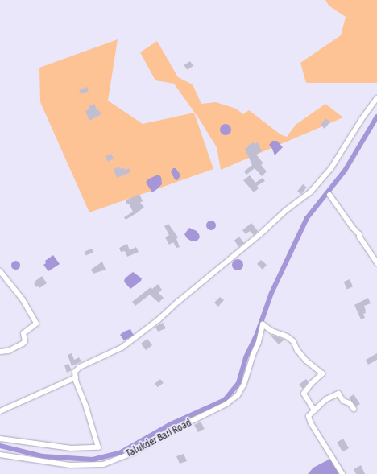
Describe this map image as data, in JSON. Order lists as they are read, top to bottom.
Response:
{
  "streets": {
    "street": ["Talukder Bari Road"]
  }
}
